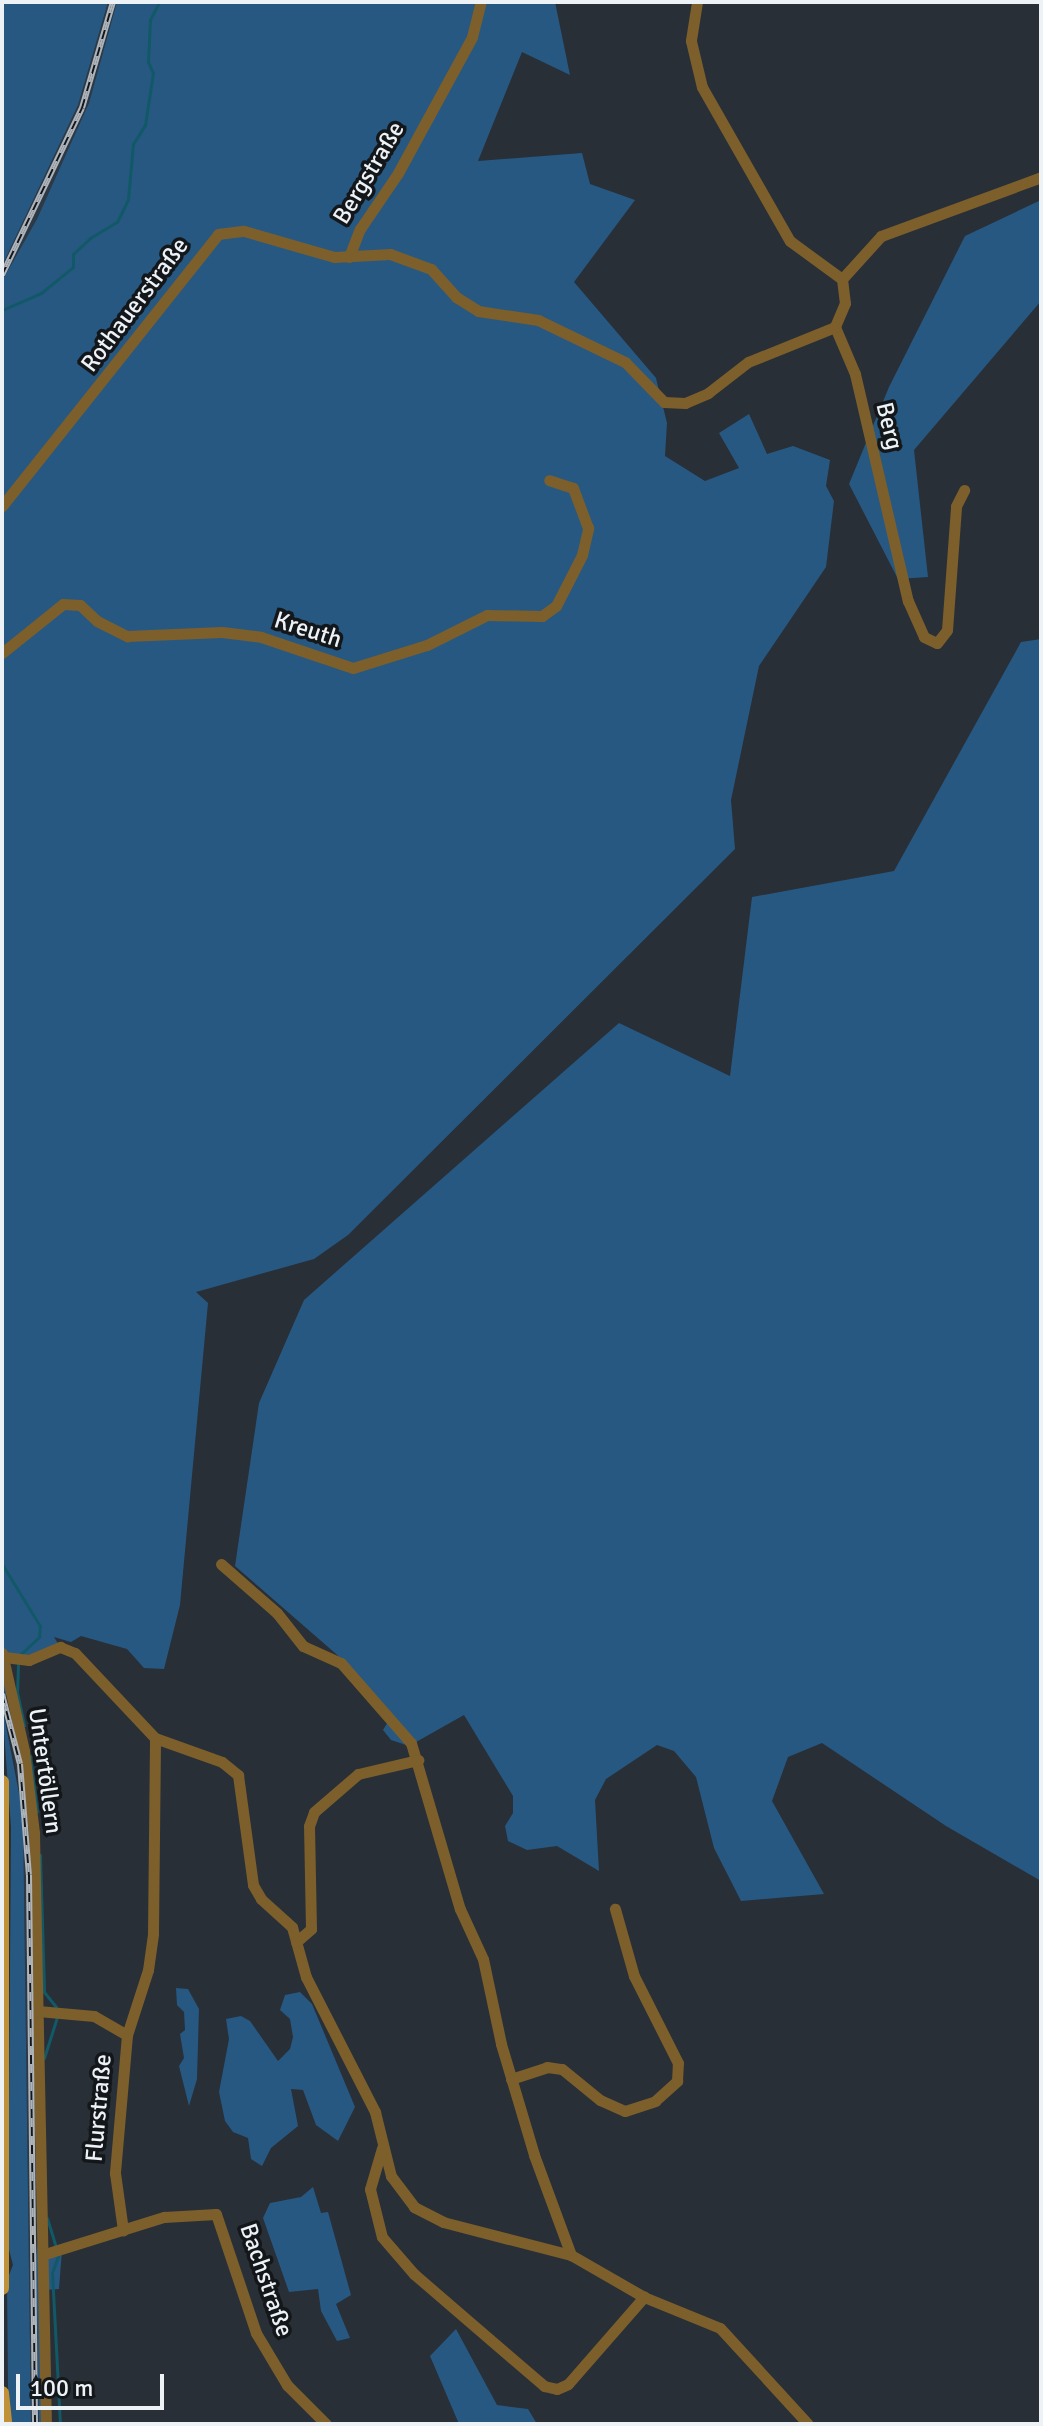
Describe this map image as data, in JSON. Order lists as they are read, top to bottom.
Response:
{
  "streets": {
    "street": [
      "Bergstraße",
      "Rothauerstraße",
      "Berg",
      "Kreuth",
      "Untertöllern",
      "Flurstraße",
      "Bachstraße"
    ]
  },
  "crossings": [
    ["Bergstraße", "Rothauerstraße"],
    ["Bergstraße", "Berg"],
    ["Untertöllern", "Flurstraße"],
    ["Untertöllern", "Bachstraße"],
    ["Flurstraße", "Bachstraße"]
  ],
  "scale_bar": "100 m"
}
